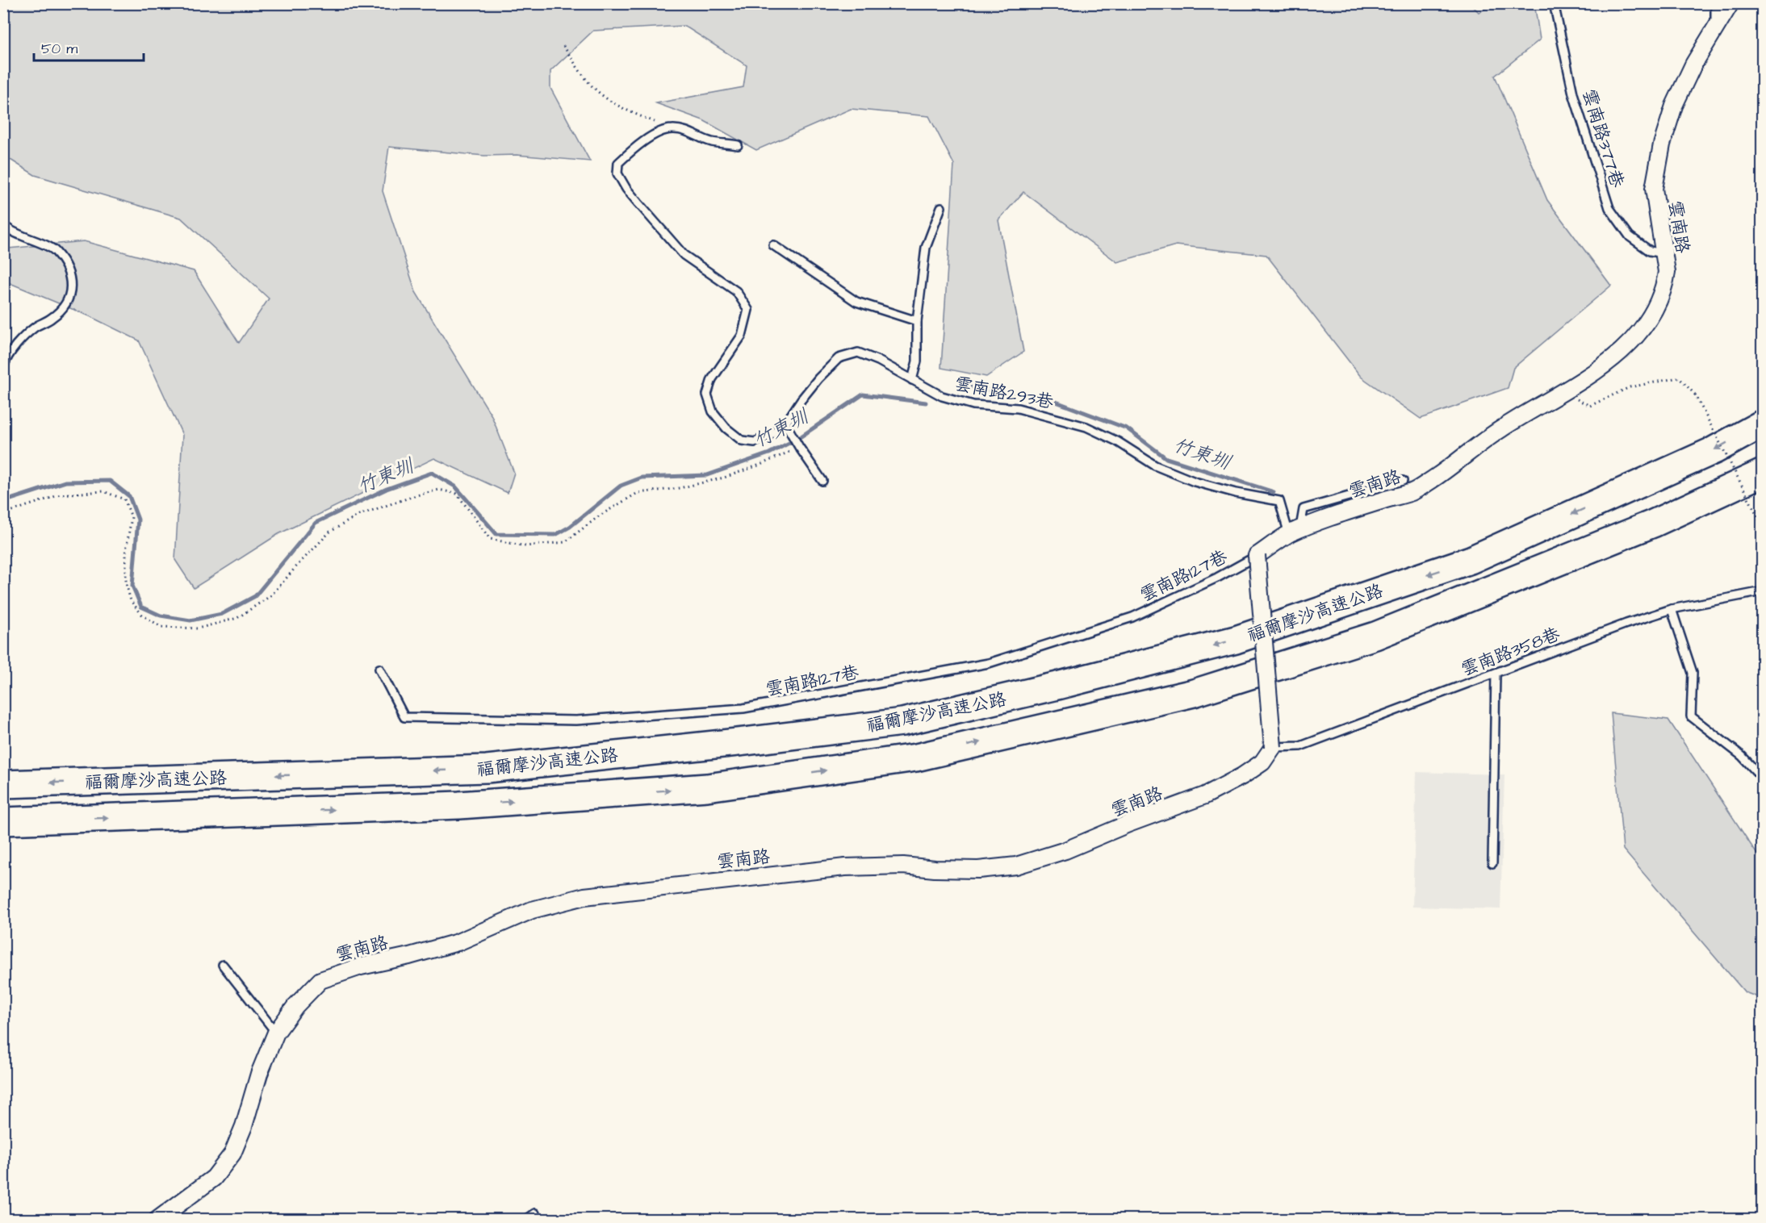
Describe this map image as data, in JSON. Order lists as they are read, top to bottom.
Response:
{
  "streets": {
    "highway": ["福爾摩沙高速公路"],
    "street": ["雲南路"],
    "lane": [
      "雲南路377巷",
      "雲南路293巷",
      "雲南路127巷",
      "雲南路358巷"
    ]
  },
  "crossings": [
    ["雲南路377巷", "雲南路"],
    ["雲南路", "雲南路293巷"],
    ["雲南路", "雲南路127巷"],
    ["雲南路", "雲南路358巷"]
  ],
  "water": ["竹東圳"],
  "scale_bar": "50 m"
}
